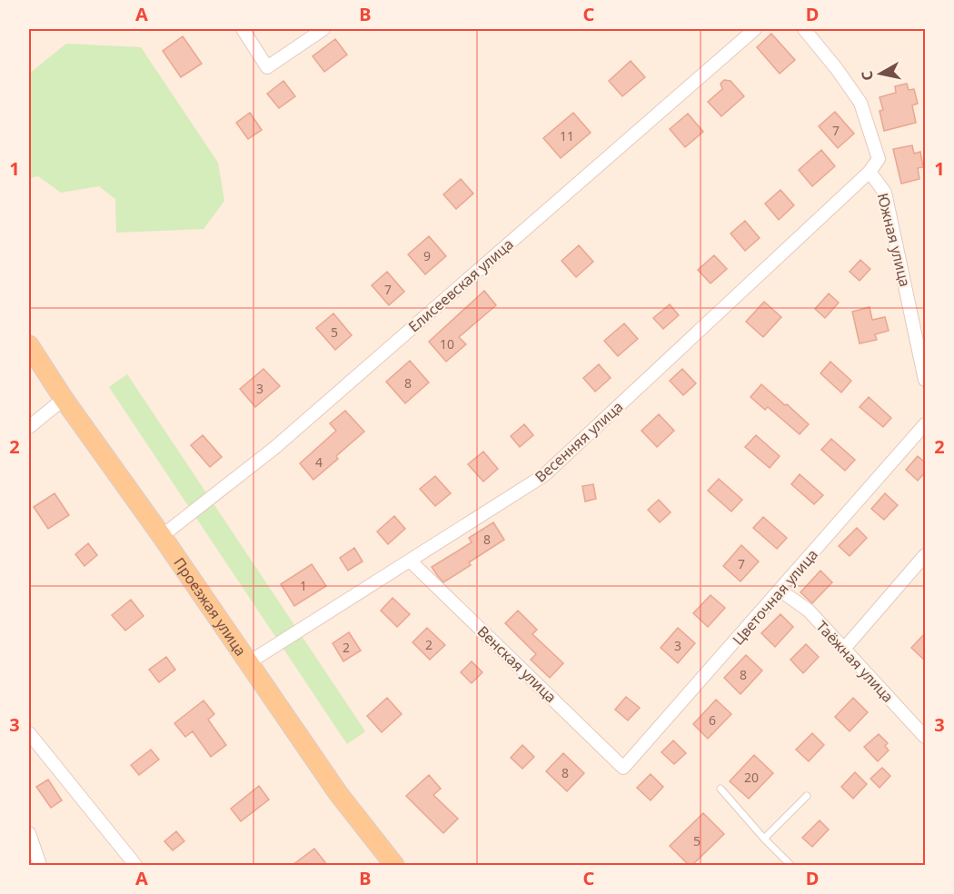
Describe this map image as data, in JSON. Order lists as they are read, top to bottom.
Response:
{
  "streets": {
    "main road": ["Проезжая улица"],
    "street": [
      "Южная улица",
      "Елисеевская улица",
      "Весенняя улица",
      "Цветочная улица",
      "Таёжная улица",
      "Венская улица"
    ]
  },
  "crossings": [
    ["Южная улица", "Весенняя улица"],
    ["Елисеевская улица", "Проезжая улица"],
    ["Весенняя улица", "Проезжая улица"],
    ["Весенняя улица", "Венская улица"],
    ["Цветочная улица", "Таёжная улица"],
    ["Цветочная улица", "Венская улица"]
  ],
  "house_numbers": [
    "7",
    "11",
    "9",
    "7",
    "5",
    "10",
    "8",
    "3",
    "4",
    "8",
    "7",
    "1",
    "2",
    "3",
    "2",
    "8",
    "6",
    "8",
    "20",
    "5"
  ],
  "north": "left",
  "grid": {
    "columns": [
      "A",
      "B",
      "C",
      "D"
    ],
    "rows": ["1", "2", "3"]
  }
}
